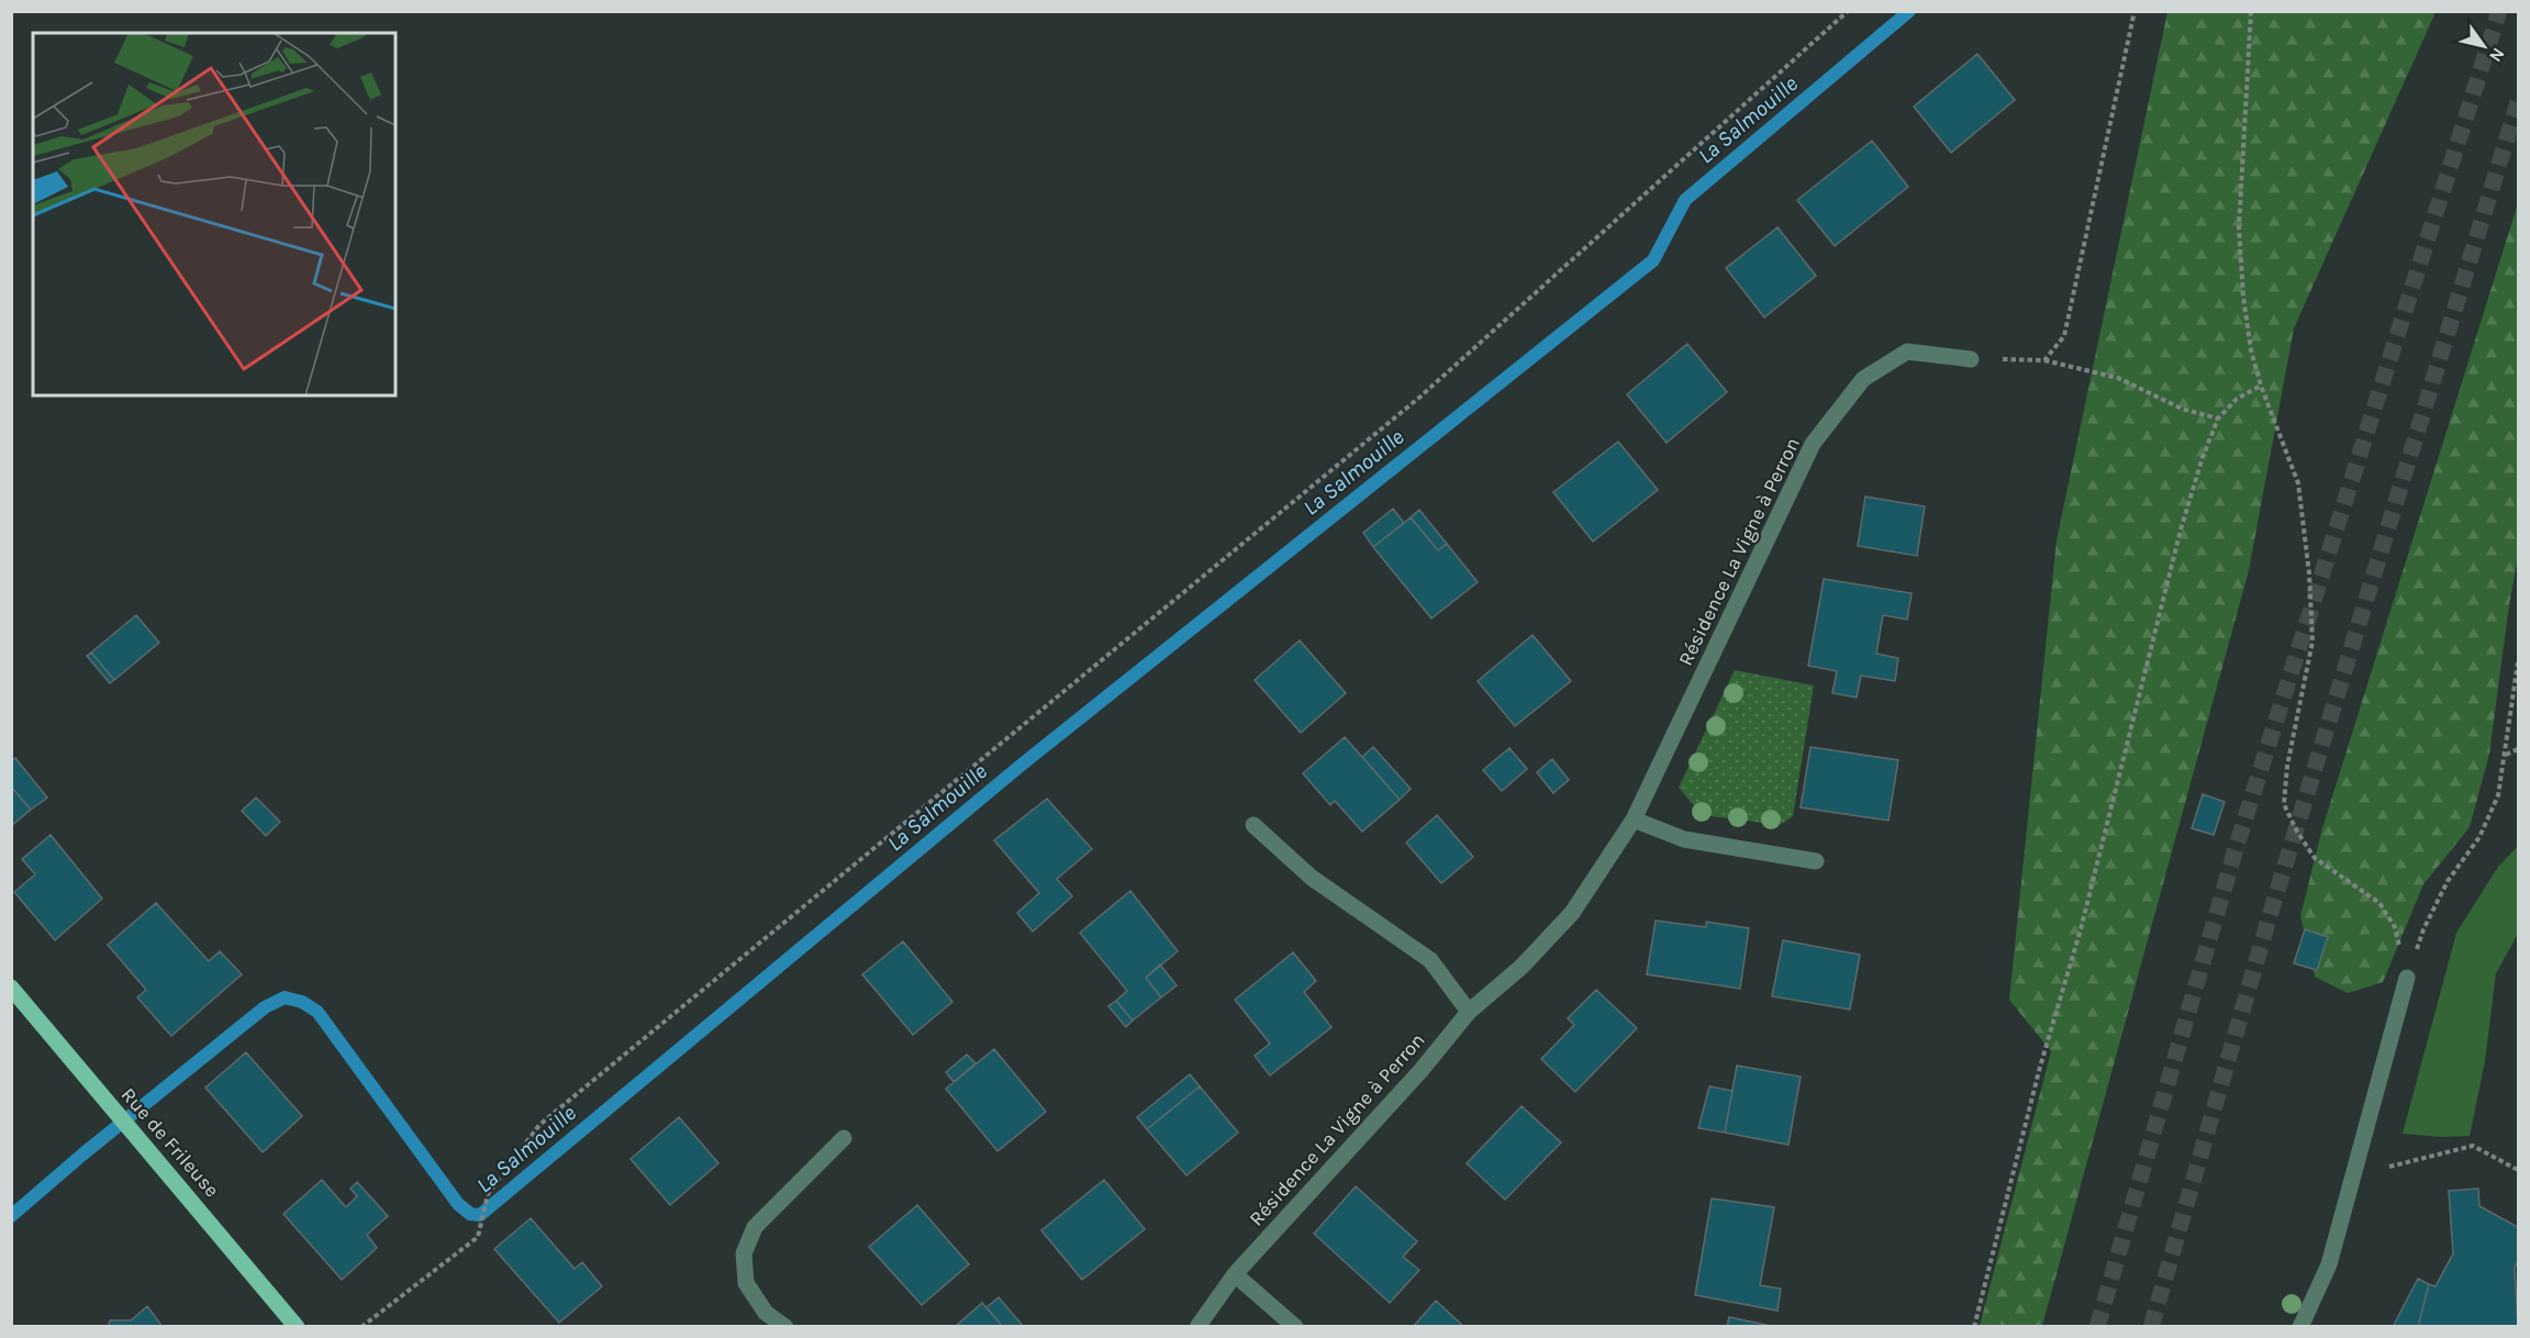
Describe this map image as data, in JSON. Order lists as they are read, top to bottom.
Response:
{
  "streets": {
    "main road": ["Rue de Frileuse"],
    "street": ["Résidence La Vigne à Perron"]
  },
  "water": ["La Salmouille"],
  "north": "bottom right"
}
